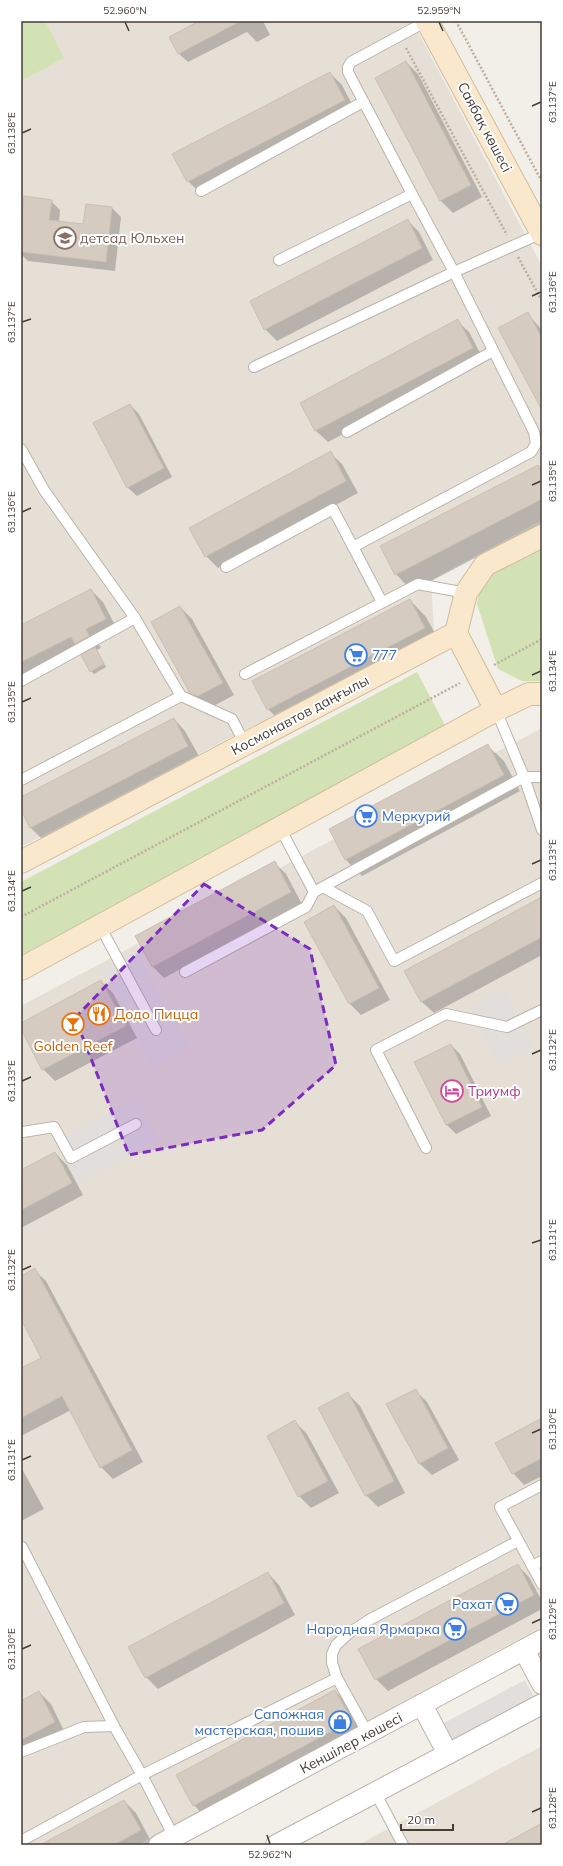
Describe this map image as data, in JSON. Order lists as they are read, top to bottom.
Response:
{
  "streets": {
    "street": ["Саябақ көшесі", "Космонавтов даңғылы", "Кеншілер көшесі"]
  },
  "places": {
    "school or university": ["детсад Юльхен"],
    "supermarket": [
      "777",
      "Меркурий",
      "Рахат",
      "Народная Ярмарка"
    ],
    "restaurant": ["Додо Пицца"],
    "bar": ["Golden Reef"],
    "hotel": ["Триумф"],
    "shop": ["Сапожная мастерская, пошив"]
  },
  "scale_bar": "20 m",
  "coordinates": [
    "52.960°N",
    "52.959°N",
    "63.137°E",
    "63.138°E",
    "63.136°E",
    "63.135°E",
    "63.134°E",
    "63.133°E",
    "63.132°E",
    "63.131°E",
    "63.130°E",
    "63.129°E",
    "63.128°E",
    "52.962°N"
  ]
}
